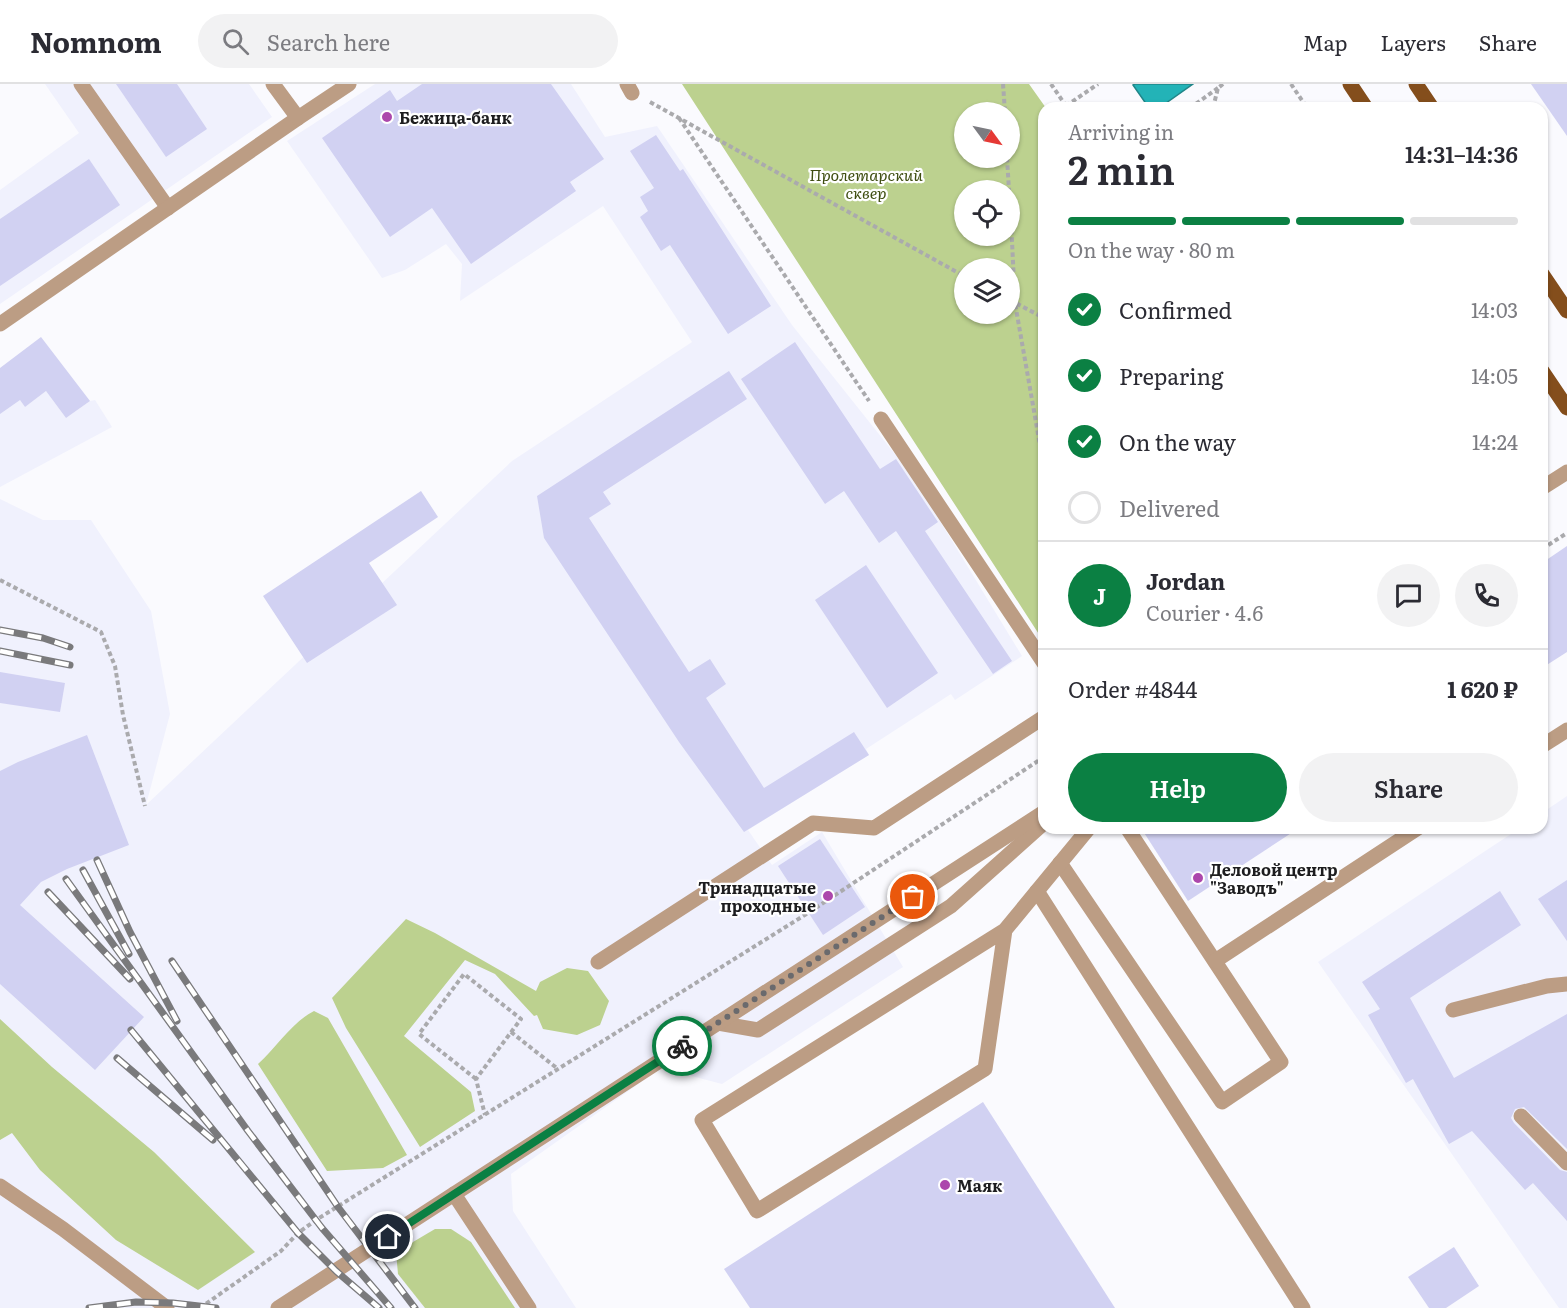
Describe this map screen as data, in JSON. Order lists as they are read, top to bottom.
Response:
{
  "parks": ["Пролетарский сквер"],
  "places": [
    "Бежица-банк",
    "Деловой центр \"Заводъ\"",
    "Тринадцатые проходные",
    "Маяк"
  ],
  "north": "bottom right",
  "page": {
    "header": "Nomnom",
    "search": "Search here",
    "nav": ["Map", "Layers", "Share"],
    "heading": ["2 min", "Arriving in", "14:31–14:36"],
    "panel": [
      "Jordan",
      "Courier · 4.6",
      "Order #4844",
      "1 620 ₽"
    ],
    "bar": "On the way · 80 m",
    "list": [
      ["Confirmed", "14:03"],
      ["Preparing", "14:05"],
      ["On the way", "14:24"],
      "Delivered"
    ],
    "round": "J",
    "buttons": ["Help", "Share"]
  }
}
